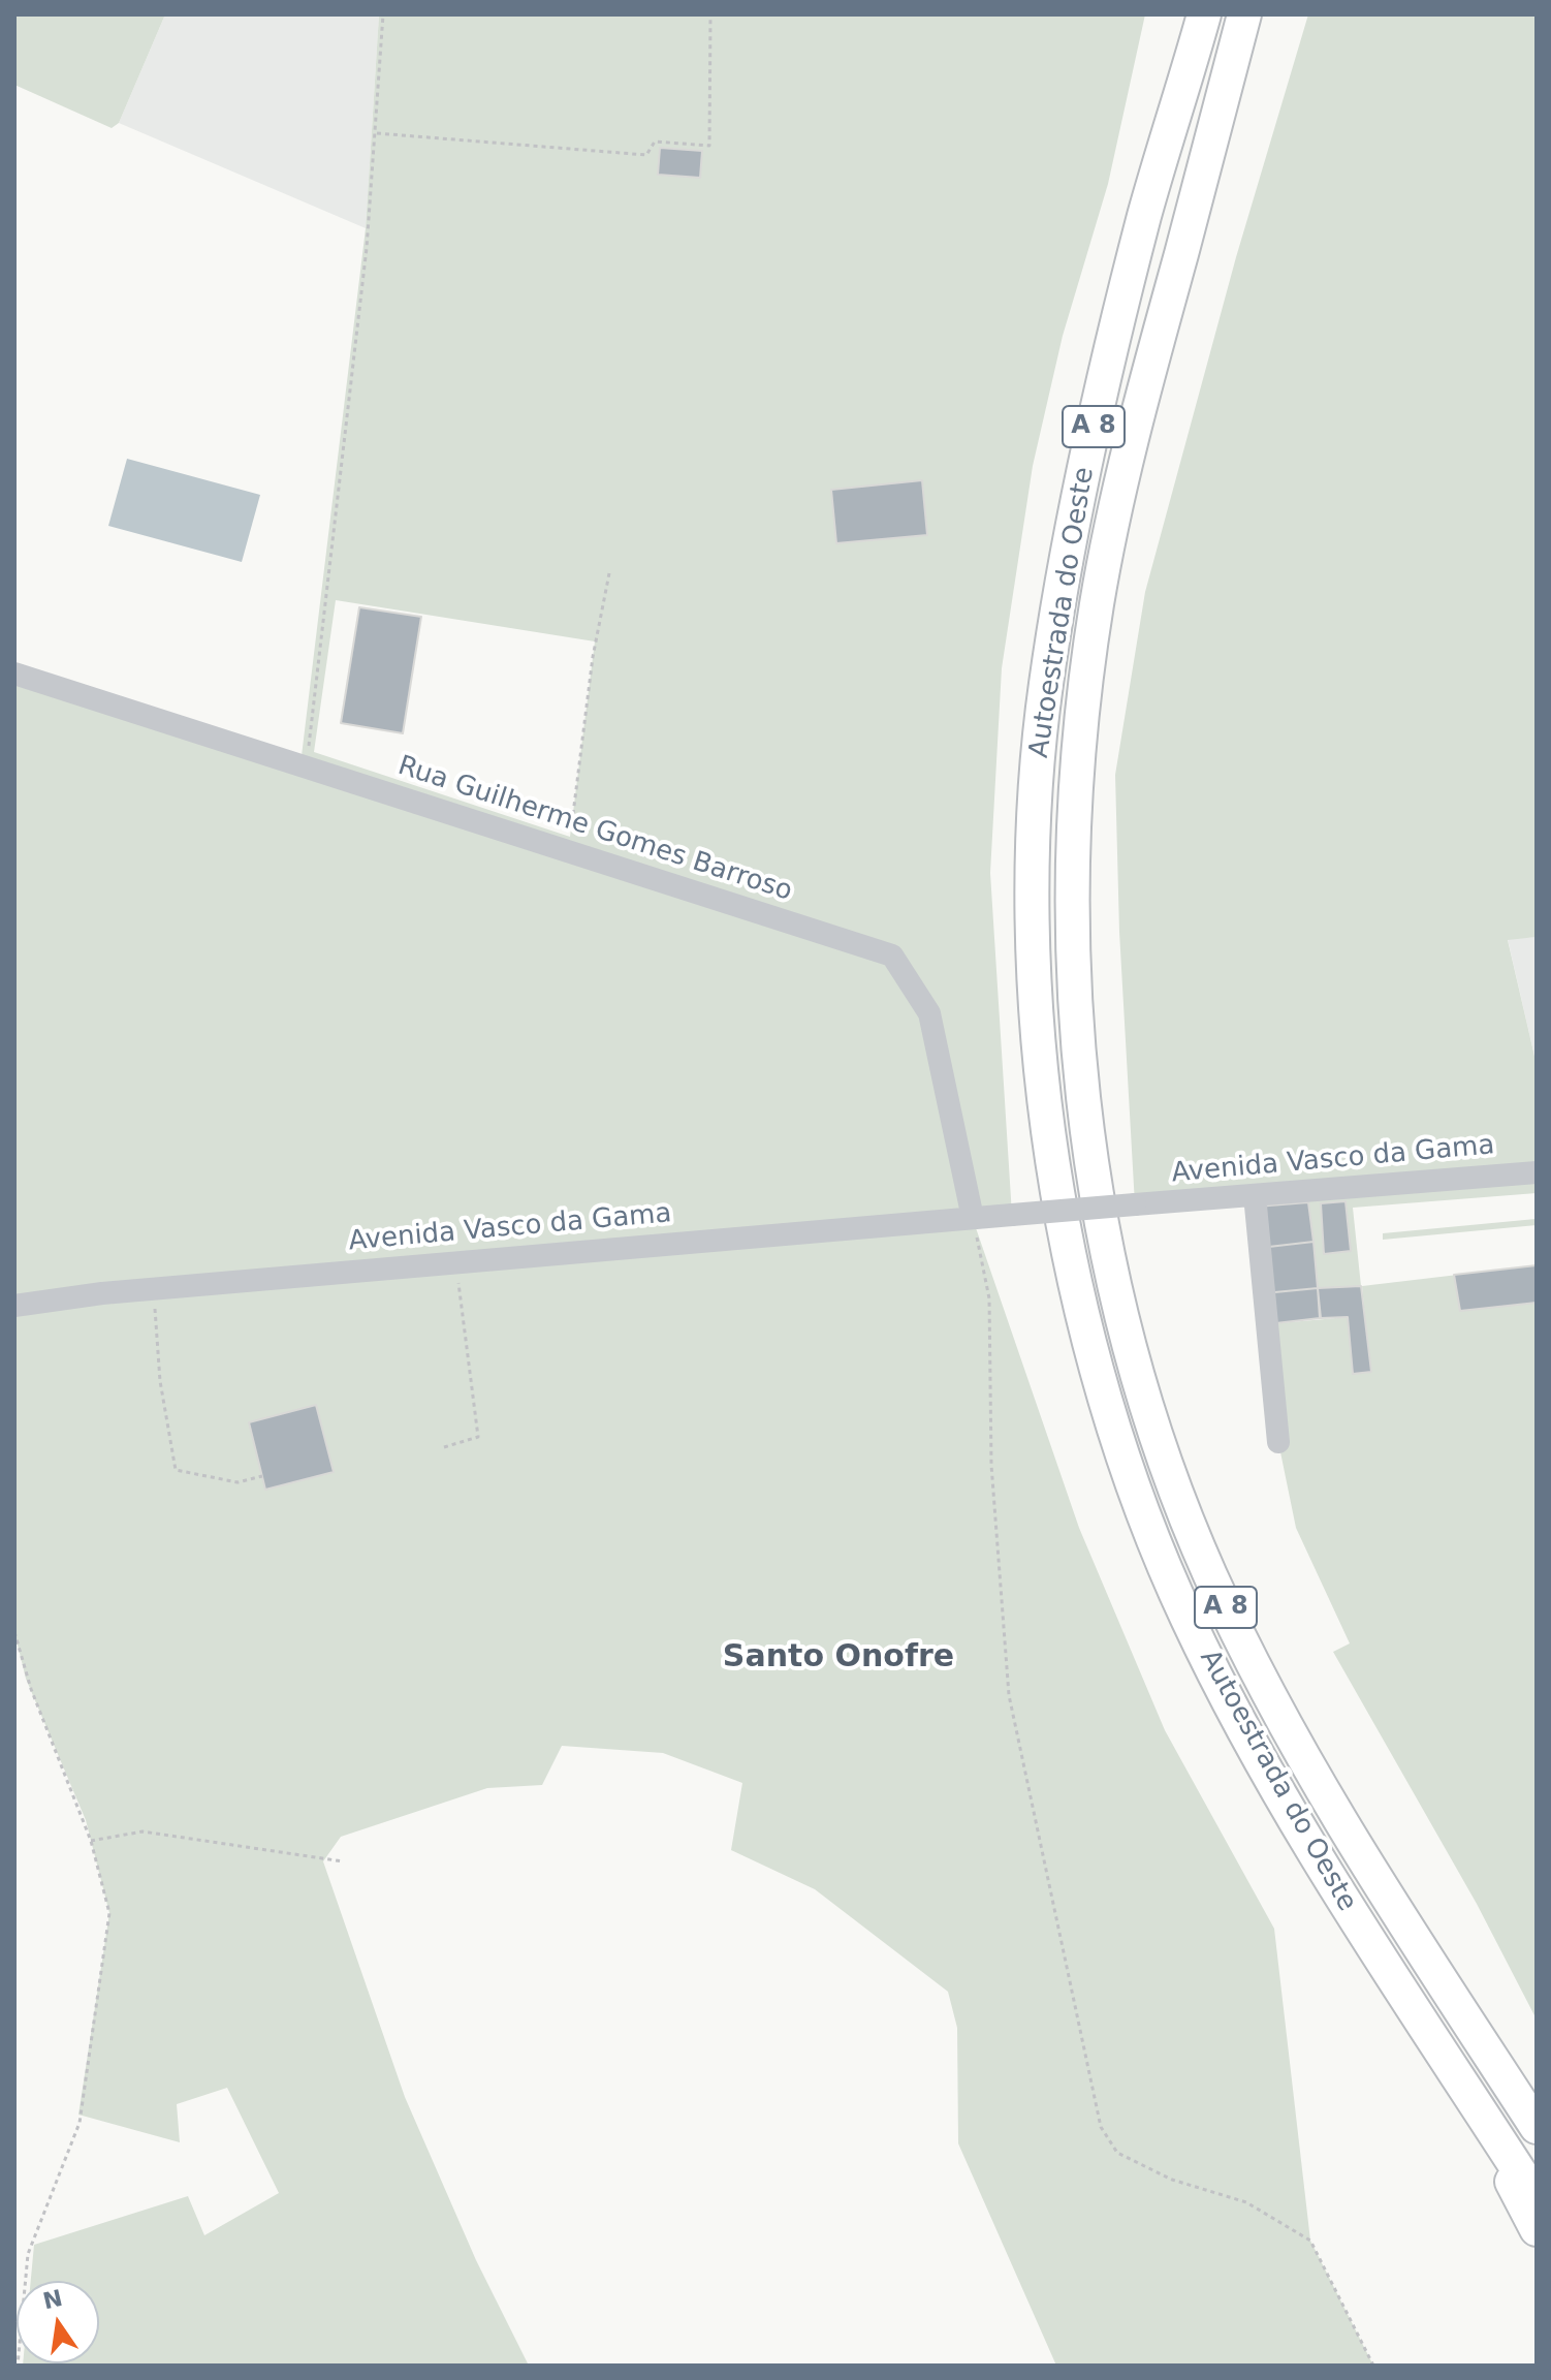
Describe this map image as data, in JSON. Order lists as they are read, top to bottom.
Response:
{
  "streets": {
    "highway": ["A 8", "Autoestrada do Oeste"],
    "street": ["Rua Guilherme Gomes Barroso", "Avenida Vasco da Gama"]
  },
  "crossings": [
    ["Rua Guilherme Gomes Barroso", "Avenida Vasco da Gama"]
  ],
  "districts": ["Santo Onofre"],
  "north": "top"
}
